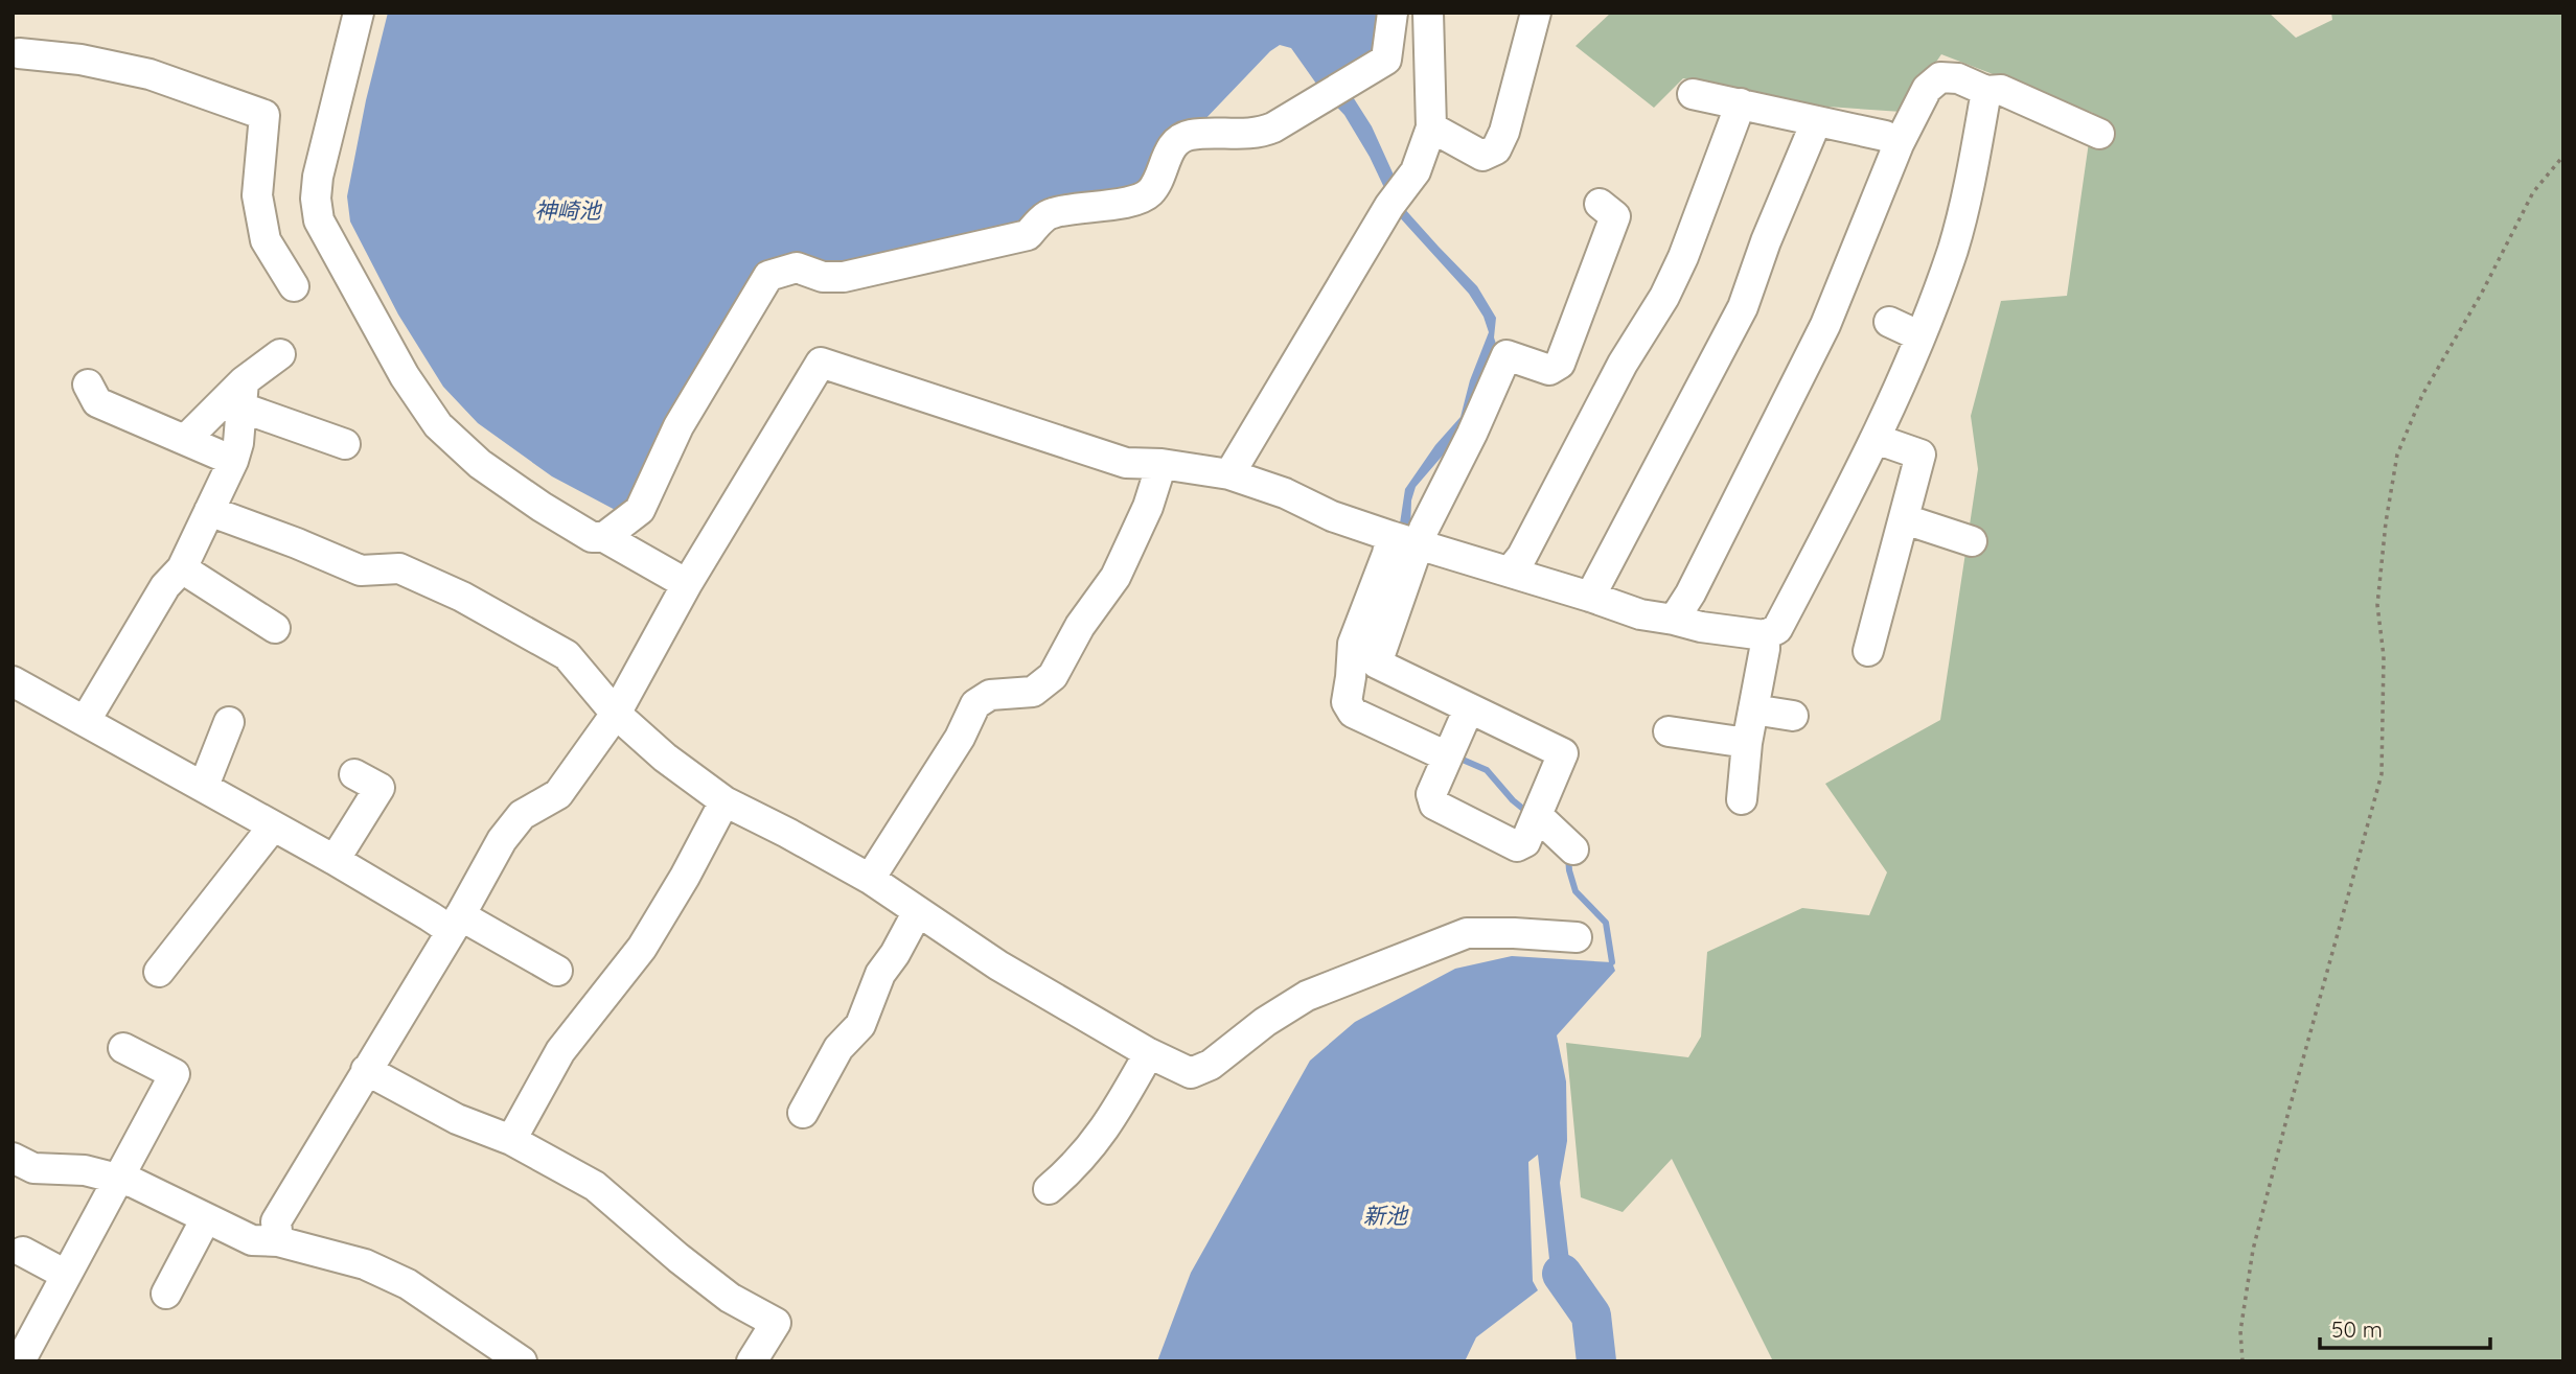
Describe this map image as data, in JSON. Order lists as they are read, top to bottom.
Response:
{
  "water": ["神崎池", "新池"],
  "scale_bar": "50 m"
}
